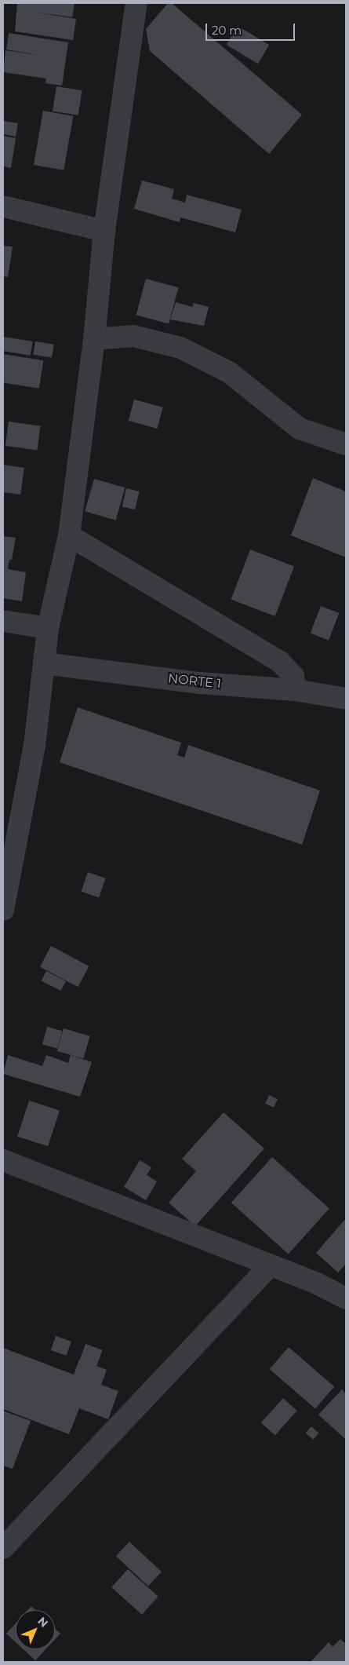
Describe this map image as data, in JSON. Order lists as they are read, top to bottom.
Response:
{
  "streets": {
    "street": ["NORTE 1"]
  },
  "scale_bar": "20 m",
  "north": "top right"
}
